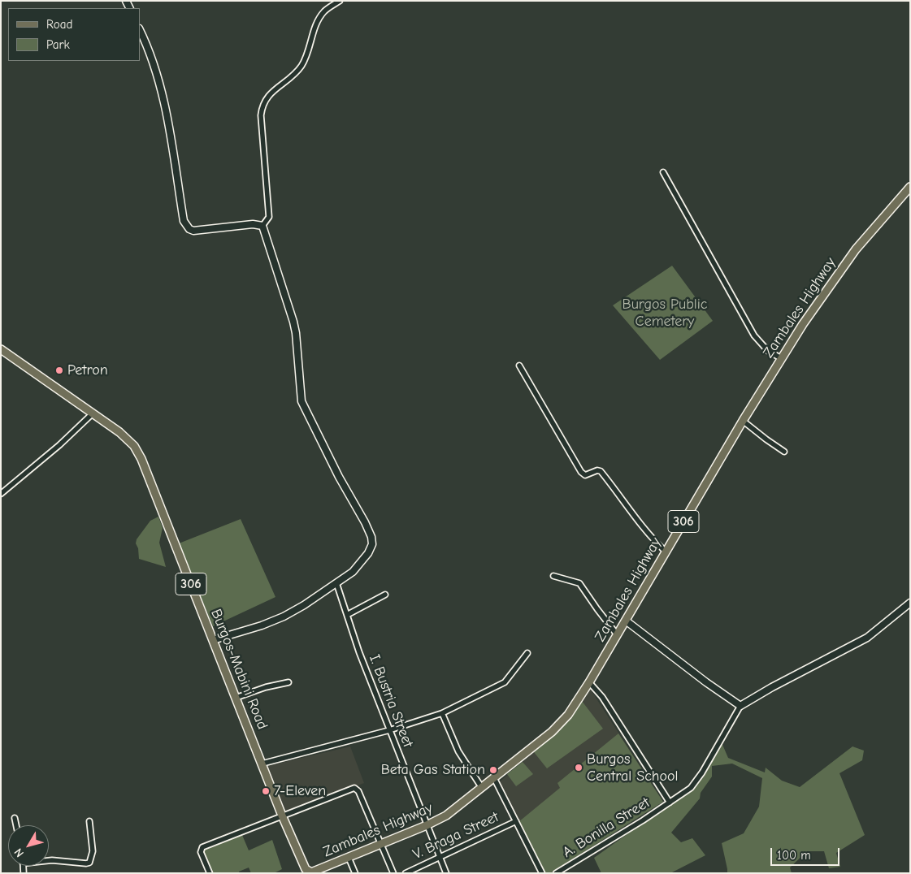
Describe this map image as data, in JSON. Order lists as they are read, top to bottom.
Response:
{
  "streets": {
    "main road": ["Zambales Highway", "306", "Burgos-Mabini Road"],
    "street": ["I. Bustria Street", "A. Bonilla Street", "V. Braga Street"]
  },
  "crossings": [
    ["Zambales Highway", "Burgos-Mabini Road"],
    ["Zambales Highway", "I. Bustria Street"],
    ["I. Bustria Street", "V. Braga Street"]
  ],
  "parks": ["Burgos Public Cemetery"],
  "places": [
    "Petron",
    "Burgos Central School",
    "Beta Gas Station",
    "7-Eleven"
  ],
  "legend": ["Road", "Park"],
  "scale_bar": "100 m",
  "north": "bottom left"
}
